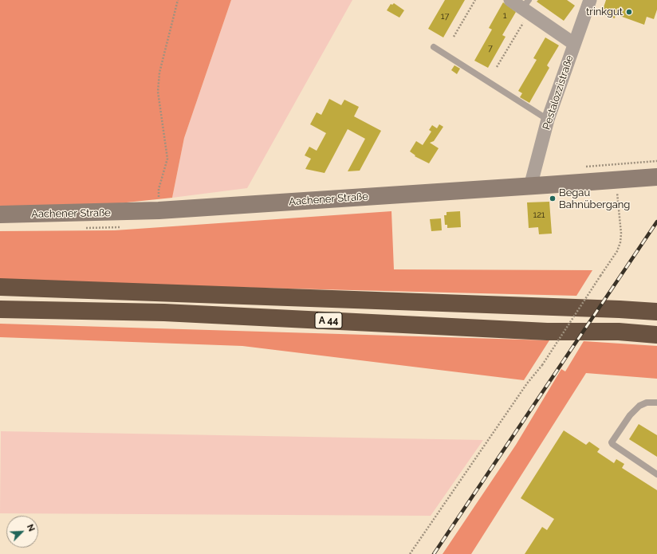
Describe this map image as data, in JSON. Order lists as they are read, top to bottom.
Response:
{
  "streets": {
    "highway": ["A 44"],
    "main road": ["Aachener Straße"],
    "street": ["Pestalozzistraße"]
  },
  "crossings": [
    ["Pestalozzistraße", "Aachener Straße"]
  ],
  "places": ["trinkgut", "Begau Bahnübergang"],
  "house_numbers": [
    "1",
    "17",
    "7",
    "121"
  ],
  "north": "top right"
}
